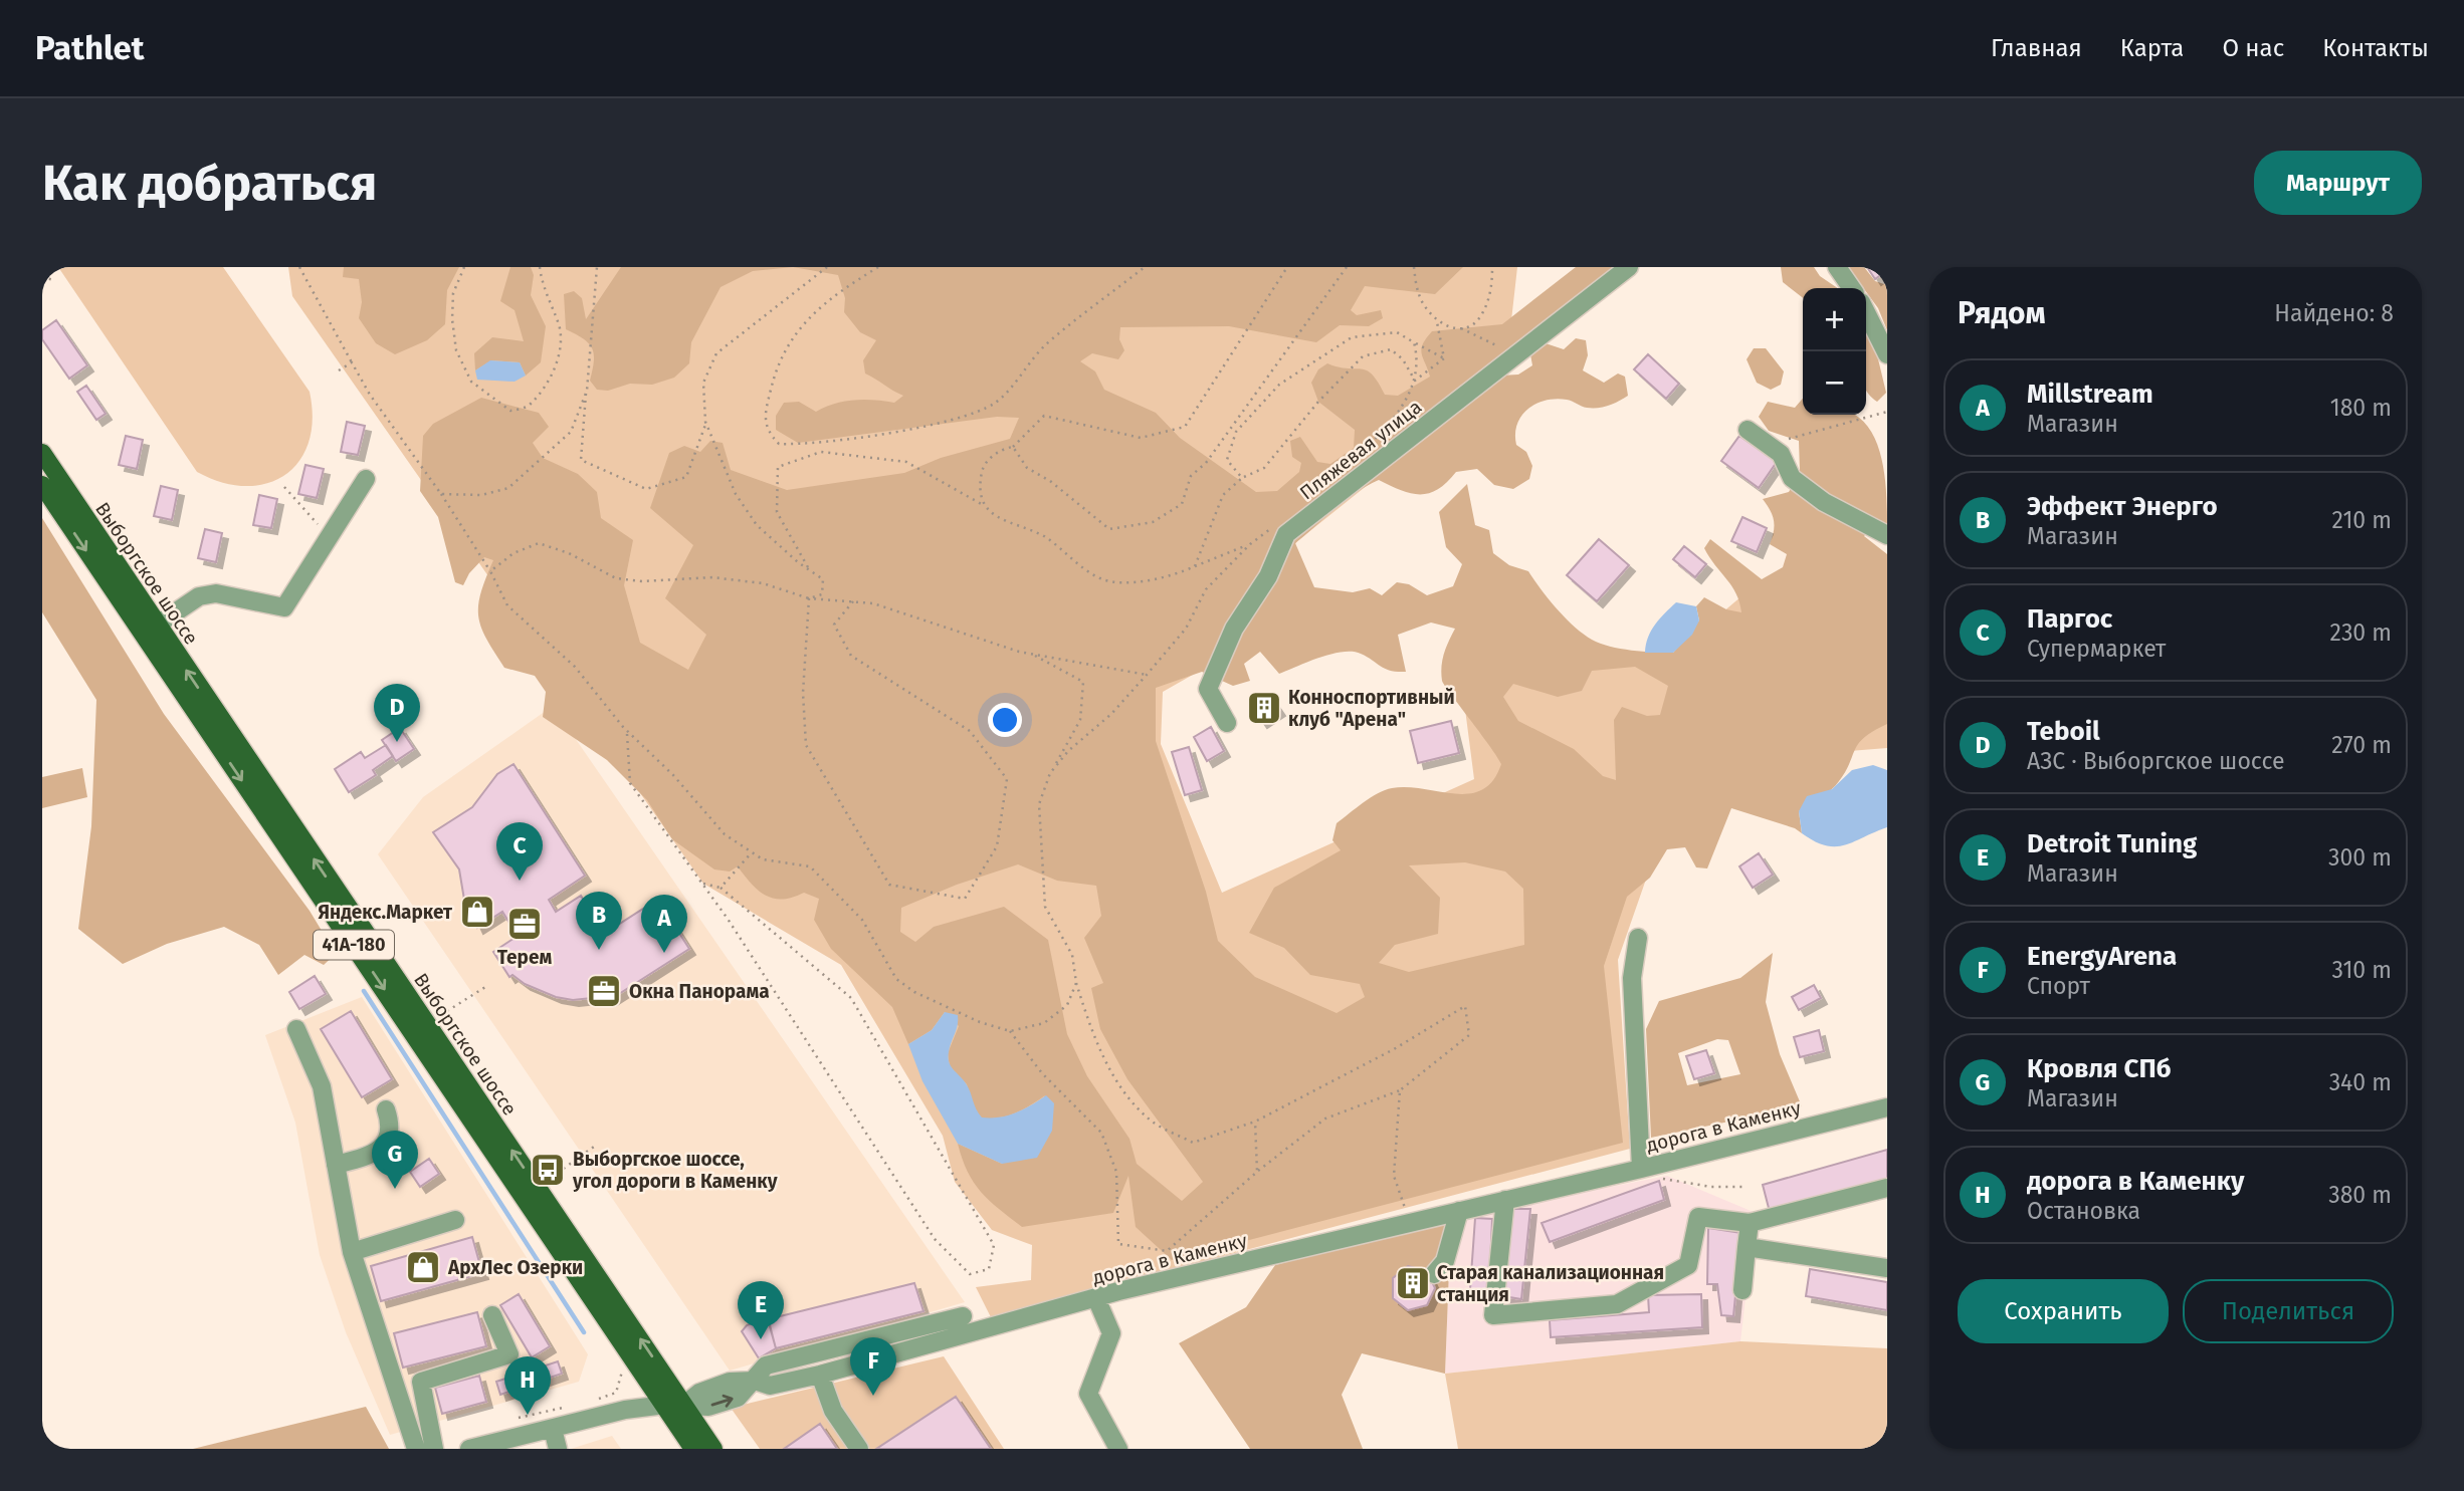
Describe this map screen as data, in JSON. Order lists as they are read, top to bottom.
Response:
{
  "streets": {
    "main road": ["Выборгское шоссе", "41А-180"],
    "street": ["Пляжевая улица", "дорога в Каменку"]
  },
  "places": {
    "building": ["Конноспортивный клуб \"Арена\"", "Старая канализационная станция"],
    "shop": ["Яндекс.Маркет", "АрхЛес Озерки"],
    "office": ["Терем", "Окна Панорама"],
    "bus stop": ["Выборгское шоссе, угол дороги в Каменку"]
  },
  "page": {
    "header": "Pathlet",
    "nav": [
      "Главная",
      "Карта",
      "О нас",
      "Контакты"
    ],
    "buttons": [
      "Маршрут",
      ["Сохранить", "Поделиться"]
    ],
    "title": "Как добраться",
    "heading": ["Рядом", "Найдено: 8"],
    "map_buttons": ["+", "−"],
    "list": [
      {
        "mark": "A",
        "name": "Millstream",
        "note": "Магазин",
        "value": "180 m"
      },
      {
        "mark": "B",
        "name": "Эффект Энерго",
        "note": "Магазин",
        "value": "210 m"
      },
      {
        "mark": "C",
        "name": "Паргос",
        "note": "Супермаркет",
        "value": "230 m"
      },
      {
        "mark": "D",
        "name": "Teboil",
        "note": "АЗС · Выборгское шоссе",
        "value": "270 m"
      },
      {
        "mark": "E",
        "name": "Detroit Tuning",
        "note": "Магазин",
        "value": "300 m"
      },
      {
        "mark": "F",
        "name": "EnergyArena",
        "note": "Спорт",
        "value": "310 m"
      },
      {
        "mark": "G",
        "name": "Кровля СПб",
        "note": "Магазин",
        "value": "340 m"
      },
      {
        "mark": "H",
        "name": "дорога в Каменку",
        "note": "Остановка",
        "value": "380 m"
      }
    ],
    "pins": [
      "D",
      "C",
      "B",
      "A",
      "G",
      "E",
      "F",
      "H"
    ]
  }
}
